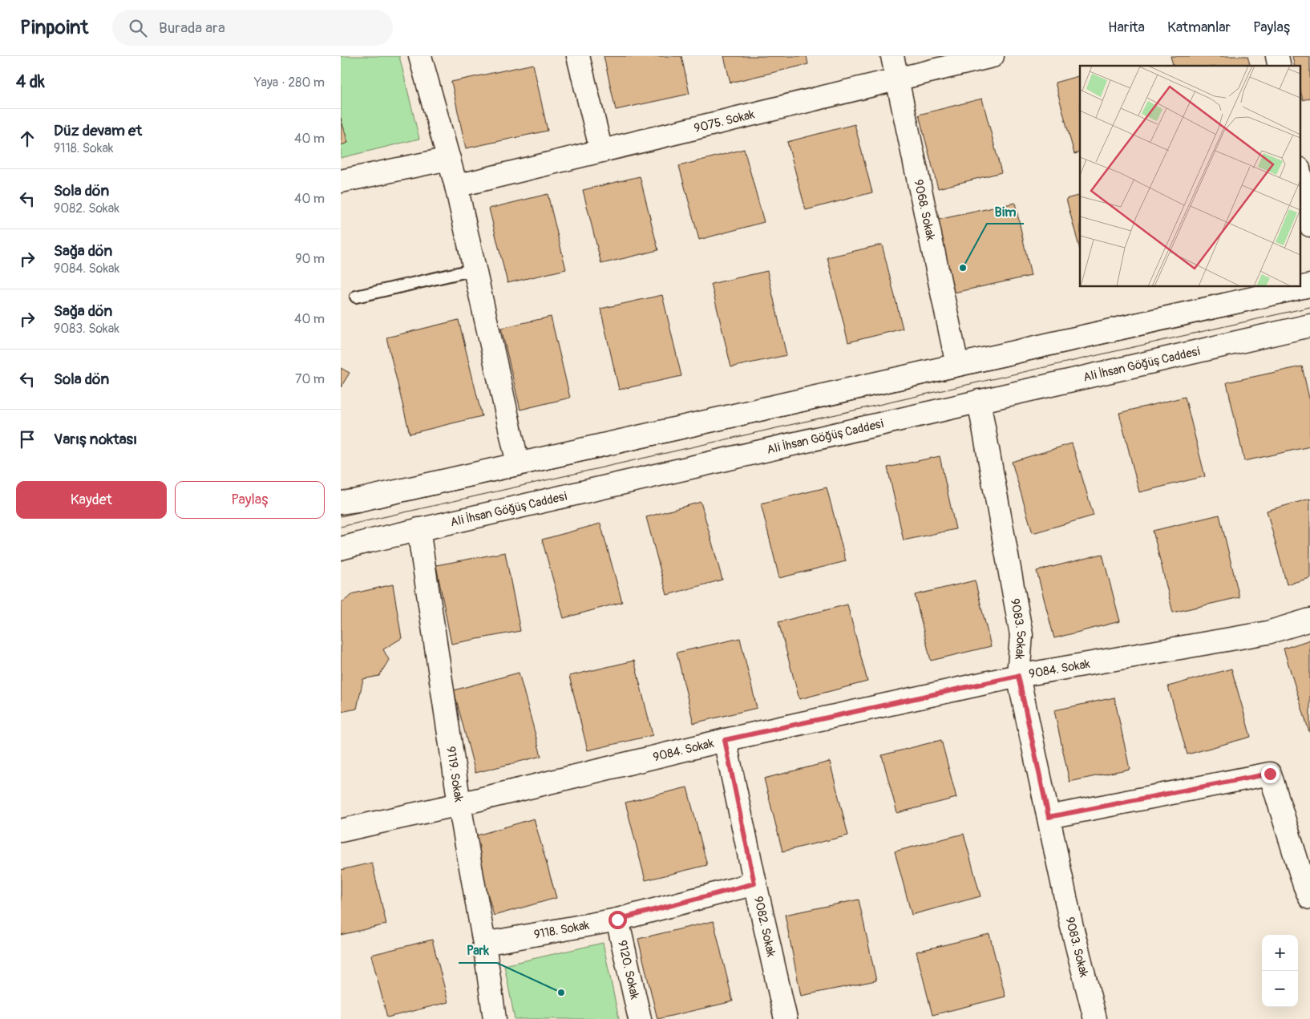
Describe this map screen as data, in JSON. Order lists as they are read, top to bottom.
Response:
{
  "streets": {
    "street": [
      "9075. Sokak",
      "9068. Sokak",
      "Ali İhsan Göğüş Caddesi",
      "9083. Sokak",
      "9084. Sokak",
      "9119. Sokak",
      "9082. Sokak",
      "9118. Sokak",
      "9120. Sokak"
    ]
  },
  "crossings": [
    ["9075. Sokak", "9068. Sokak"],
    ["Ali İhsan Göğüş Caddesi", "9083. Sokak"],
    ["Ali İhsan Göğüş Caddesi", "9119. Sokak"],
    ["9083. Sokak", "9084. Sokak"],
    ["9084. Sokak", "9119. Sokak"],
    ["9084. Sokak", "9082. Sokak"],
    ["9119. Sokak", "9118. Sokak"],
    ["9082. Sokak", "9118. Sokak"],
    ["9118. Sokak", "9120. Sokak"]
  ],
  "places": ["Bim", "Park"],
  "page": {
    "header": "Pinpoint",
    "search": "Burada ara",
    "nav": ["Harita", "Katmanlar", "Paylaş"],
    "heading": ["4 dk", "Yaya · 280 m"],
    "list": [
      ["Düz devam et", "9118. Sokak", "40 m"],
      ["Sola dön", "9082. Sokak", "40 m"],
      ["Sağa dön", "9084. Sokak", "90 m"],
      ["Sağa dön", "9083. Sokak", "40 m"],
      ["Sola dön", "70 m"],
      "Varış noktası"
    ],
    "buttons": ["Kaydet", "Paylaş"],
    "map_buttons": ["+", "−"]
  }
}
